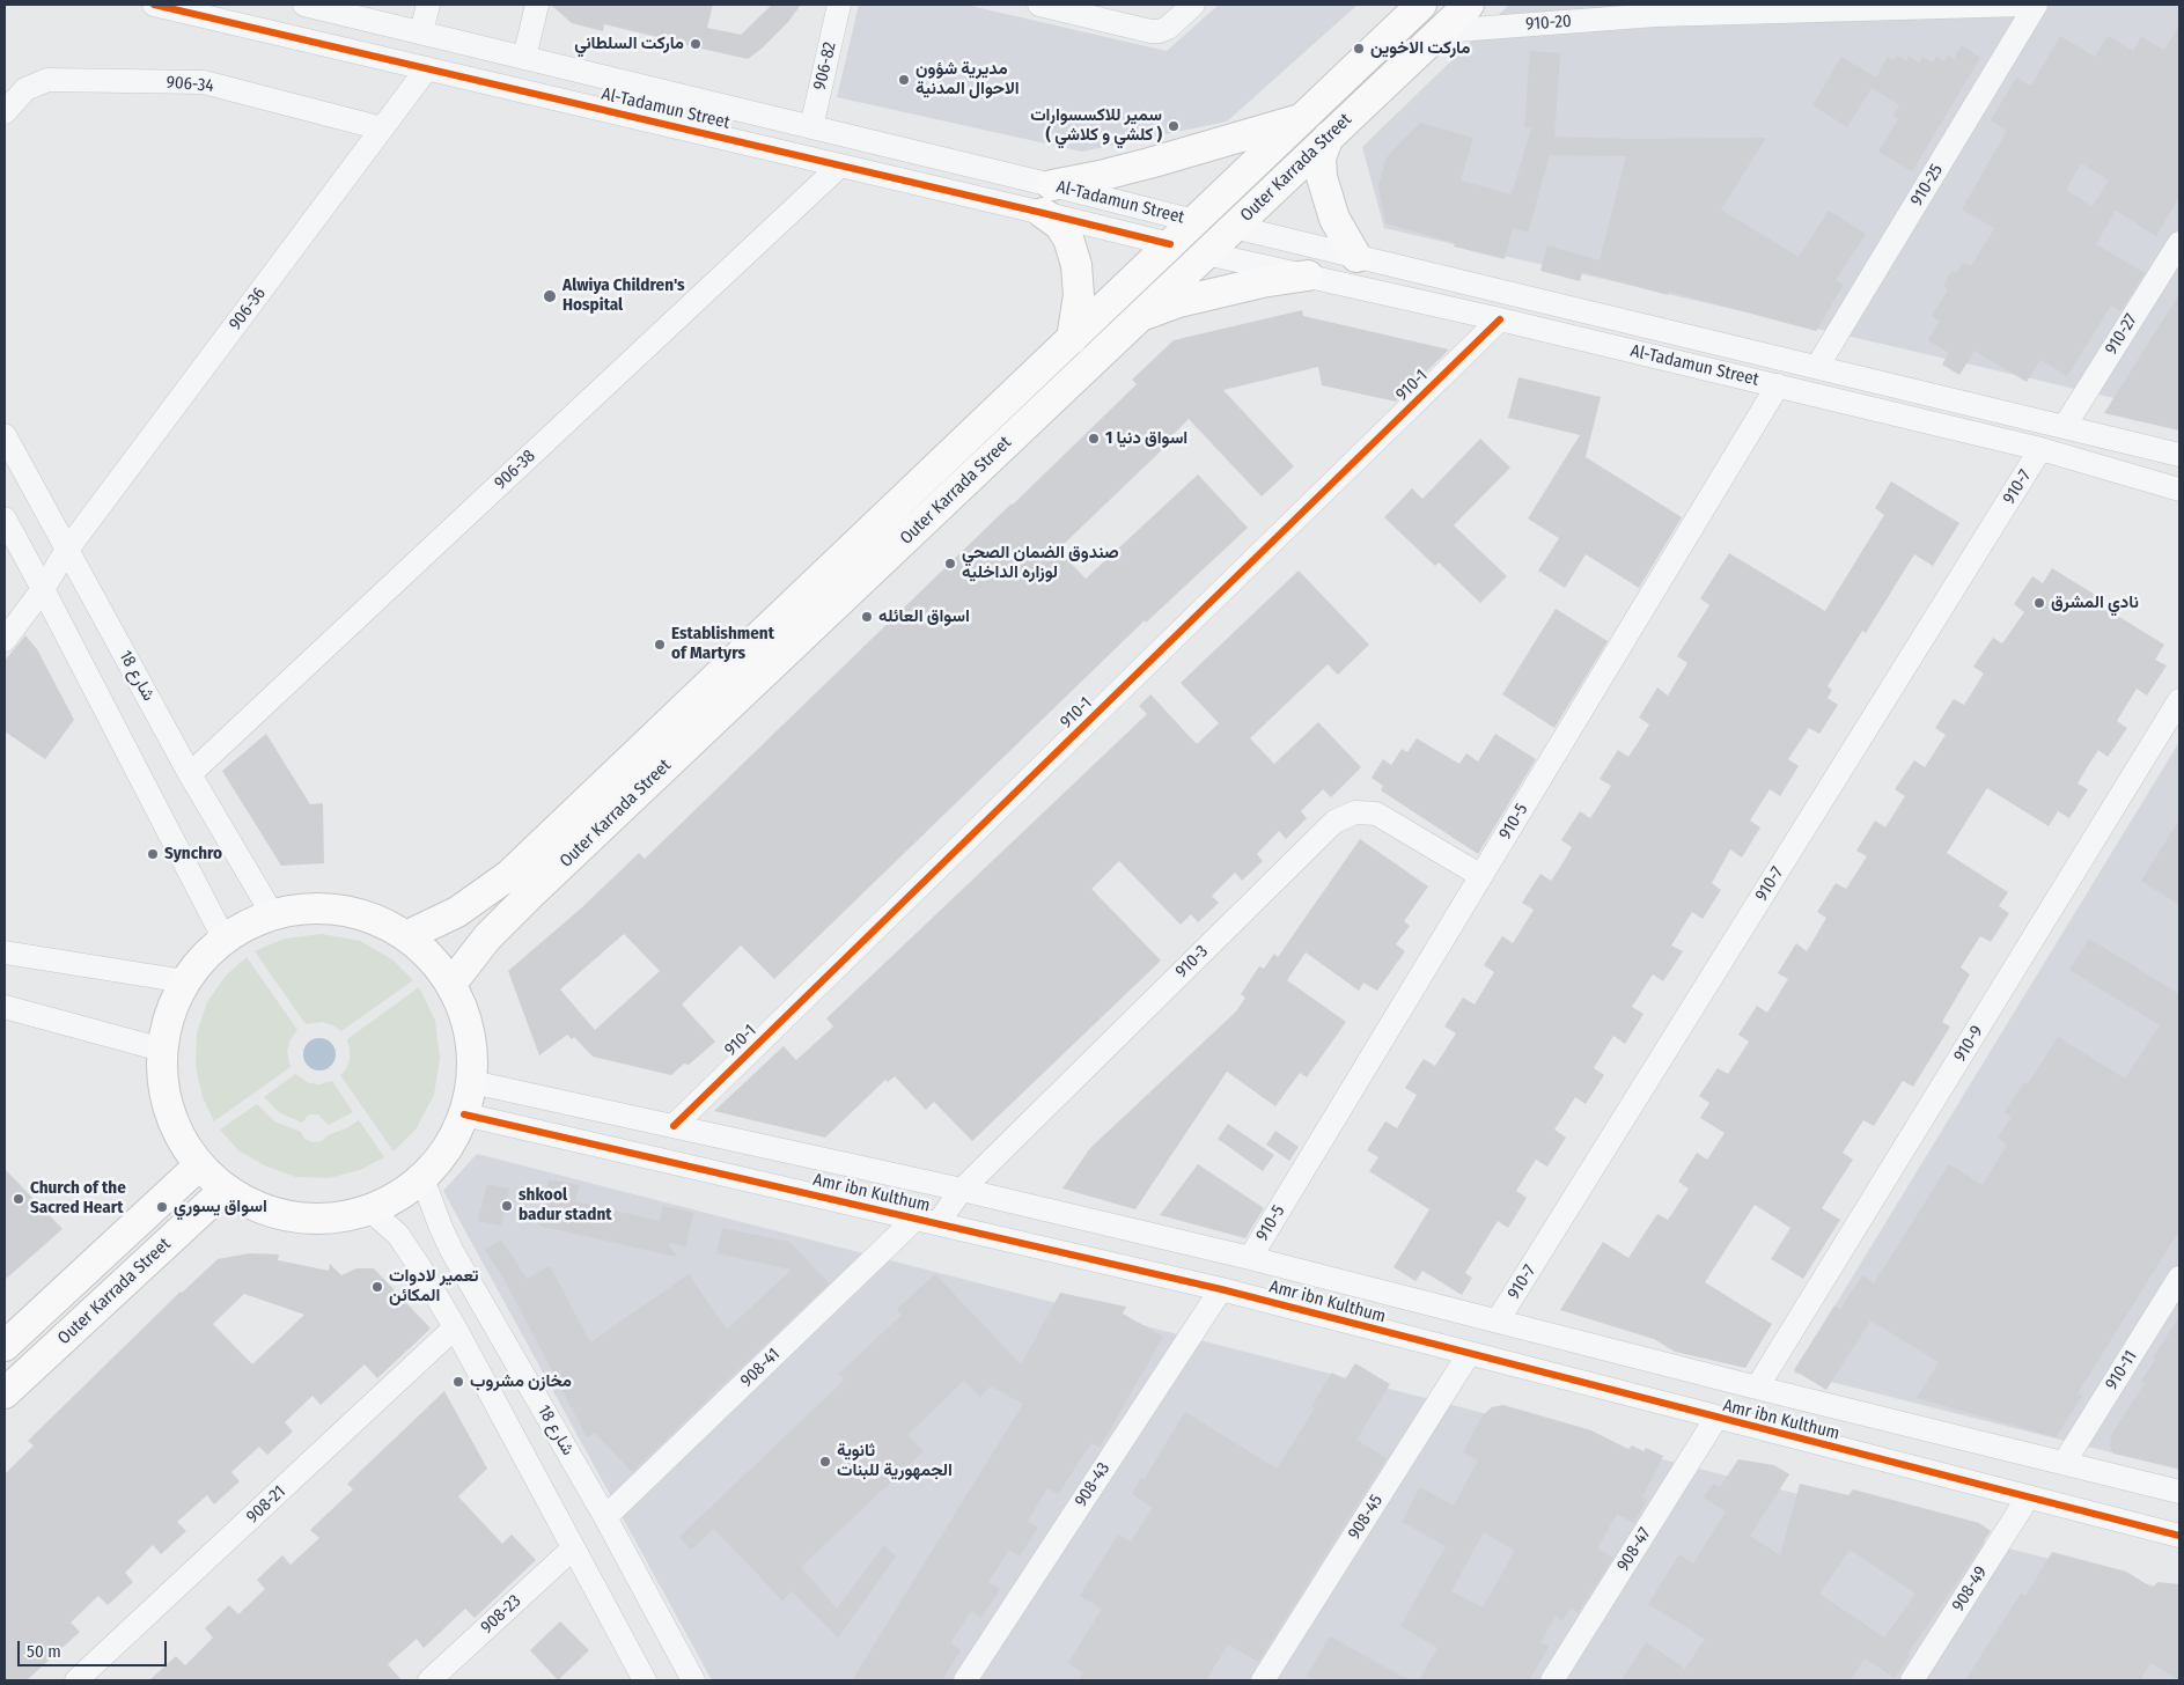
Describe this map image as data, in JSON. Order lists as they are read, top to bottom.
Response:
{
  "streets": {
    "main road": ["Outer Karrada Street"],
    "street": [
      "910-20",
      "906-82",
      "906-34",
      "Al-Tadamun Street",
      "910-25",
      "906-36",
      "910-27",
      "910-1",
      "906-38",
      "910-7",
      "شارع 18",
      "910-5",
      "910-3",
      "910-9",
      "Amr ibn Kulthum",
      "908-41",
      "910-11",
      "908-43",
      "908-21",
      "908-45",
      "908-47",
      "908-49",
      "908-23"
    ]
  },
  "crossings": [
    ["910-20", "Outer Karrada Street"],
    ["906-82", "Al-Tadamun Street"],
    ["906-34", "906-36"],
    ["Al-Tadamun Street", "Outer Karrada Street"],
    ["Al-Tadamun Street", "910-25"],
    ["Al-Tadamun Street", "906-36"],
    ["Al-Tadamun Street", "910-27"],
    ["Al-Tadamun Street", "910-1"],
    ["Al-Tadamun Street", "906-38"],
    ["Al-Tadamun Street", "910-7"],
    ["Al-Tadamun Street", "910-5"],
    ["906-36", "شارع 18"],
    ["910-1", "Amr ibn Kulthum"],
    ["906-38", "شارع 18"],
    ["910-7", "Amr ibn Kulthum"],
    ["شارع 18", "908-41"],
    ["910-5", "910-3"],
    ["910-5", "Amr ibn Kulthum"],
    ["910-3", "Amr ibn Kulthum"],
    ["910-3", "908-41"],
    ["910-9", "Amr ibn Kulthum"],
    ["Amr ibn Kulthum", "908-41"],
    ["Amr ibn Kulthum", "910-11"],
    ["Amr ibn Kulthum", "908-43"],
    ["Amr ibn Kulthum", "908-45"],
    ["Amr ibn Kulthum", "908-47"],
    ["Amr ibn Kulthum", "908-49"]
  ],
  "places": [
    "ماركت السلطاني",
    "ماركت الاخوين",
    "مديرية شؤون الاحوال المدنية",
    "سمير للاكسسوارات ( كلشي و كلاشي )",
    "Alwiya Children's Hospital",
    "اسواق دنيا 1",
    "صندوق الضمان الصحي لوزاره الداخليه",
    "نادي المشرق",
    "اسواق العائله",
    "Establishment of Martyrs",
    "Synchro",
    "Church of the Sacred Heart",
    "shkool badur stadnt",
    "اسواق يسوري",
    "تعمير لادوات المكائن",
    "مخازن مشروب",
    "ثانوية الجمهورية للبنات"
  ],
  "scale_bar": "50 m"
}
